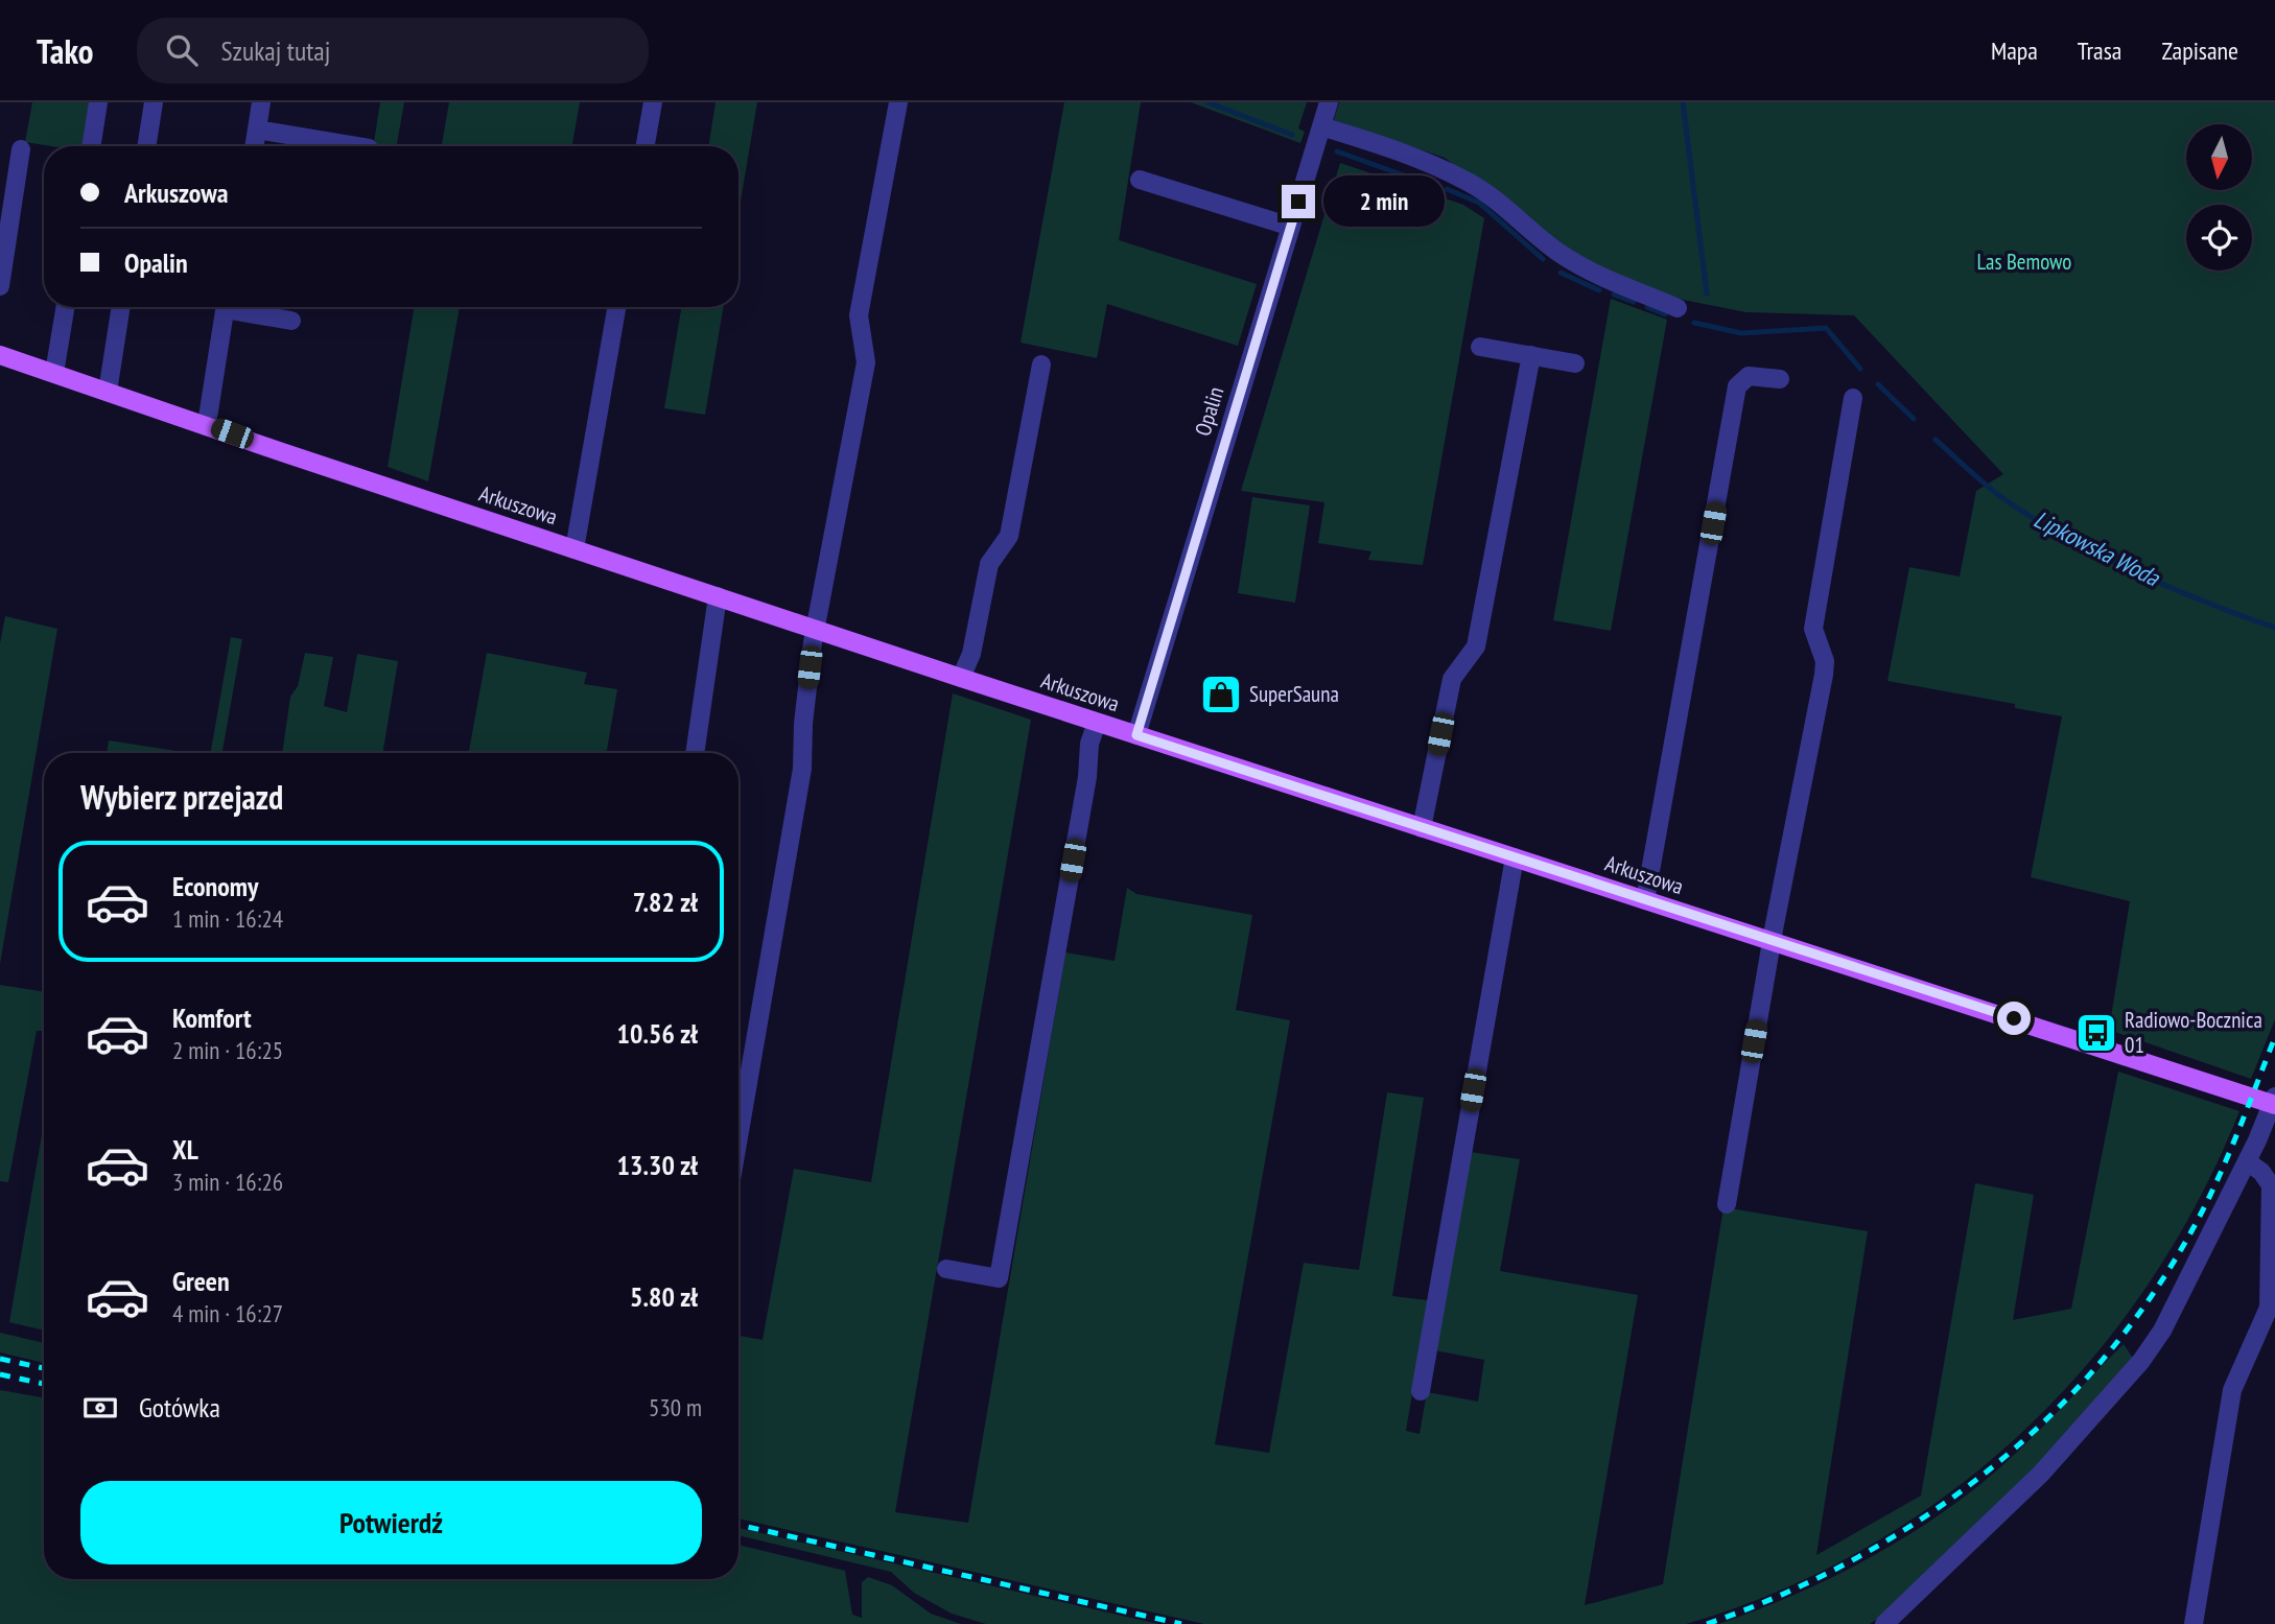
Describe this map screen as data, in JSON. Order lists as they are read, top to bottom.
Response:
{
  "streets": {
    "main road": ["Arkuszowa"],
    "street": ["Opalin"]
  },
  "crossings": [
    ["Opalin", "Arkuszowa"]
  ],
  "water": ["Lipkowska Woda"],
  "parks": ["Las Bemowo"],
  "places": {
    "shop": ["SuperSauna"],
    "bus stop": ["Radiowo-Bocznica 01"]
  },
  "north": "bottom",
  "page": {
    "header": "Tako",
    "search": "Szukaj tutaj",
    "nav": ["Mapa", "Trasa", "Zapisane"],
    "banner": ["Arkuszowa", "Opalin"],
    "bubble": "2 min",
    "heading": "Wybierz przejazd",
    "list": [
      {
        "name": "Economy",
        "note": "1 min · 16:24",
        "value": "7.82 zł"
      },
      {
        "name": "Komfort",
        "note": "2 min · 16:25",
        "value": "10.56 zł"
      },
      {
        "name": "XL",
        "note": "3 min · 16:26",
        "value": "13.30 zł"
      },
      {
        "name": "Green",
        "note": "4 min · 16:27",
        "value": "5.80 zł"
      }
    ],
    "pay": ["Gotówka", "530 m"],
    "buttons": "Potwierdź"
  }
}
